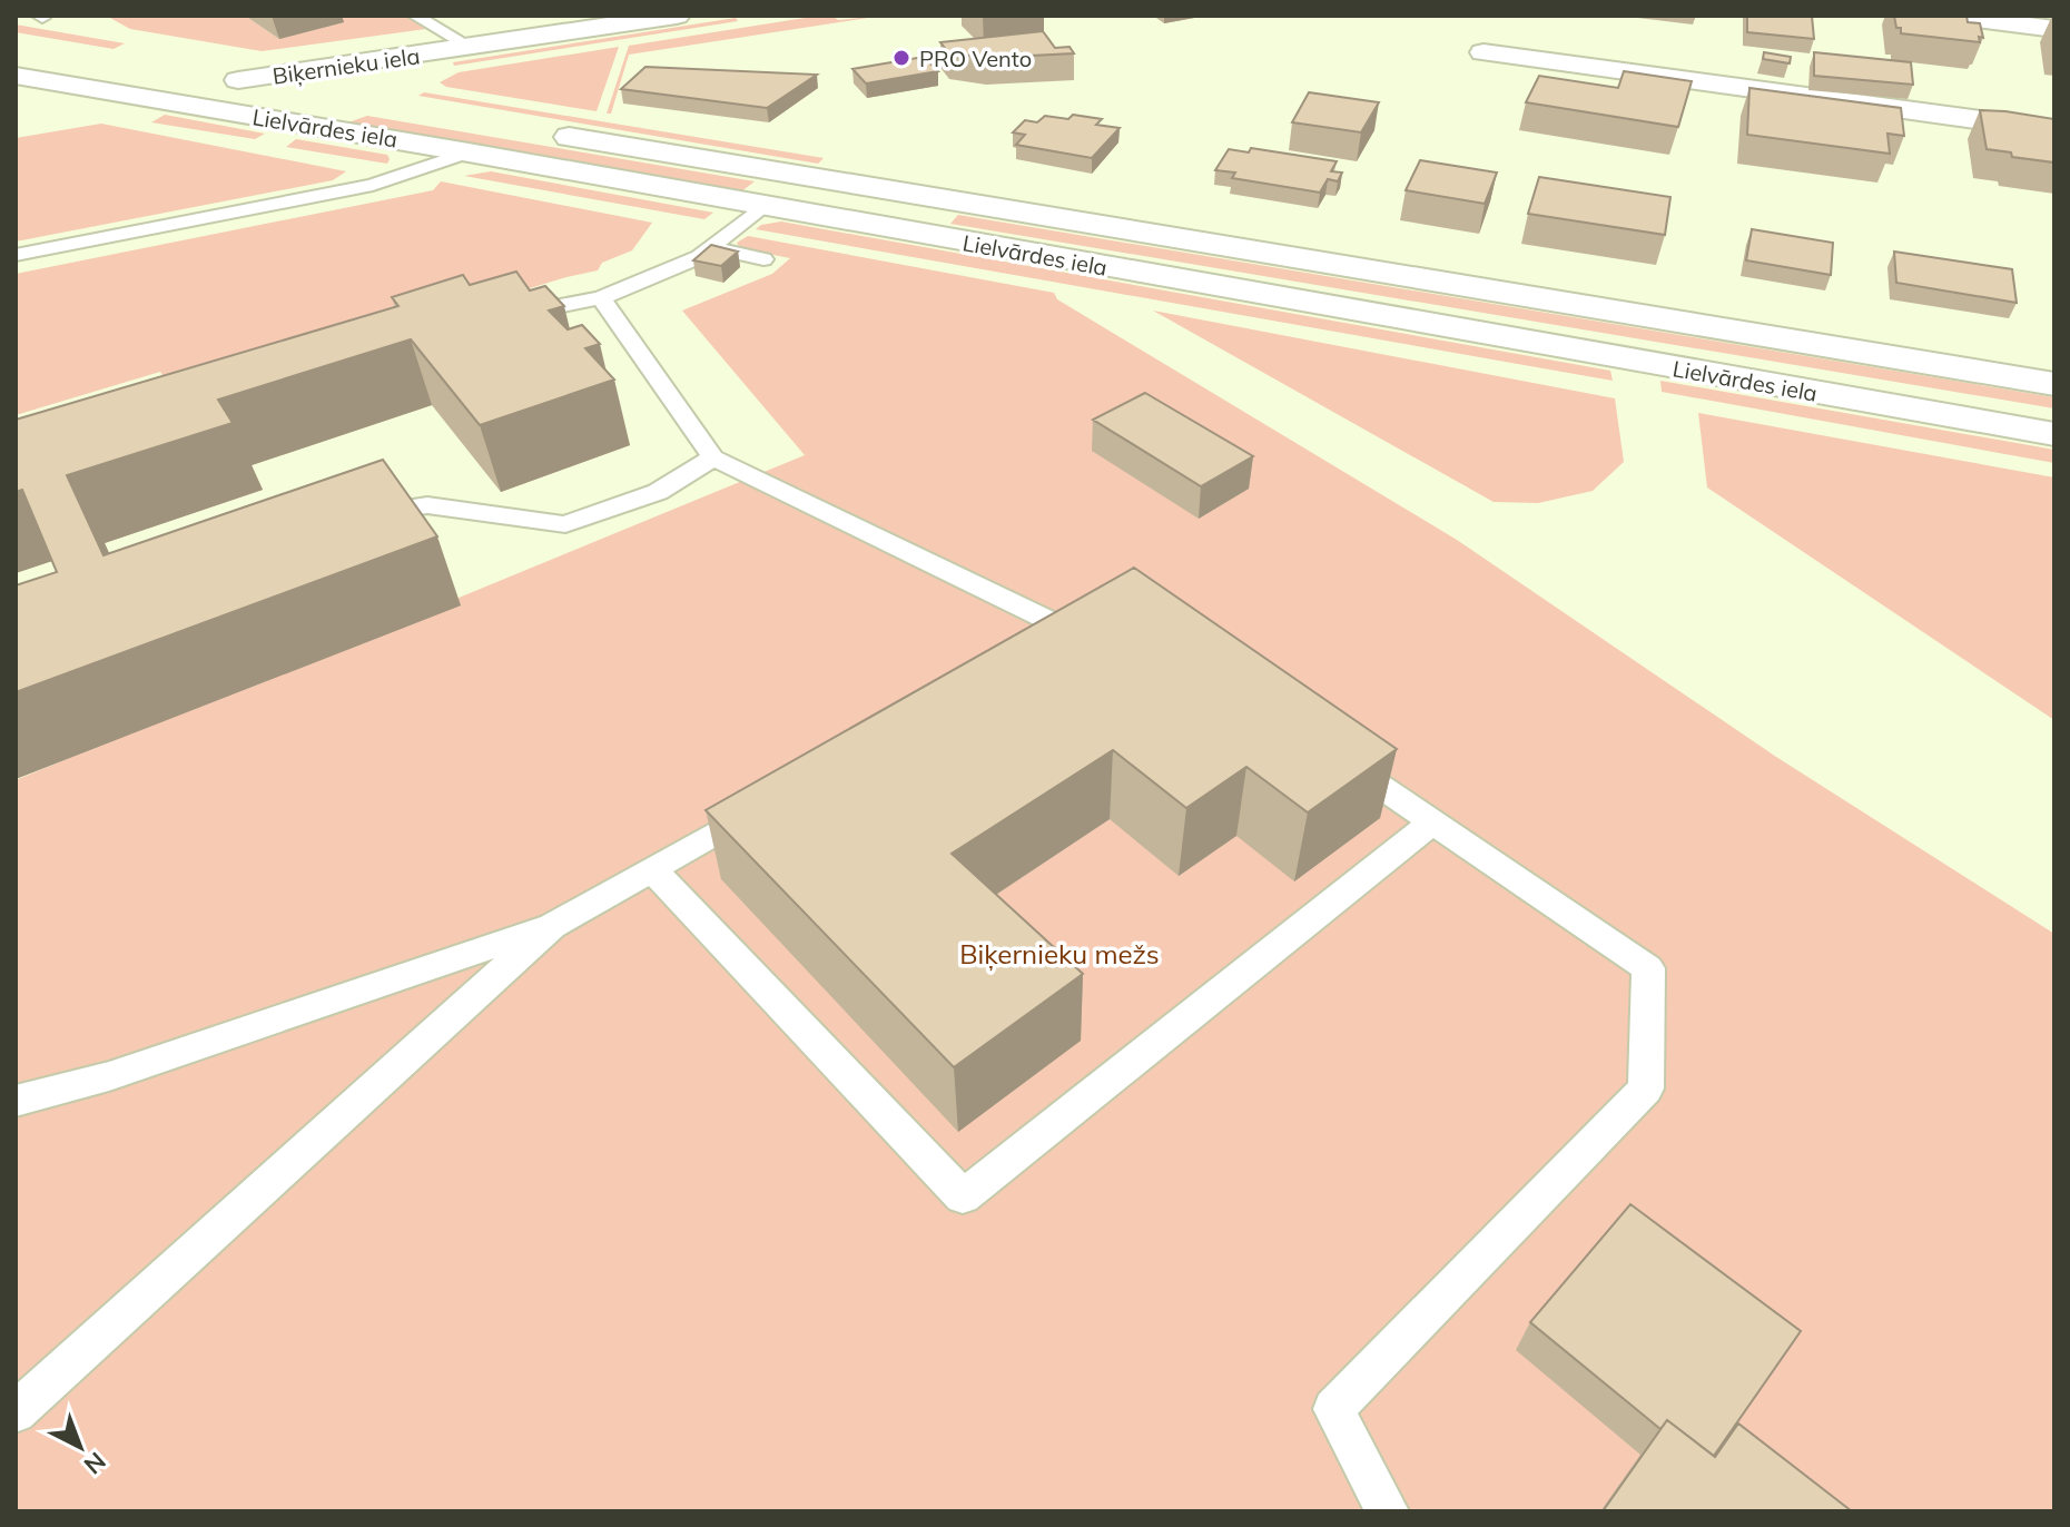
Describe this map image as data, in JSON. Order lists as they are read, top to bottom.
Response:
{
  "streets": {
    "main road": ["Biķernieku iela", "Lielvārdes iela"]
  },
  "crossings": [
    ["Biķernieku iela", "Lielvārdes iela"]
  ],
  "parks": ["Biķernieku mežs"],
  "places": ["PRO Vento"],
  "north": "bottom right"
}
